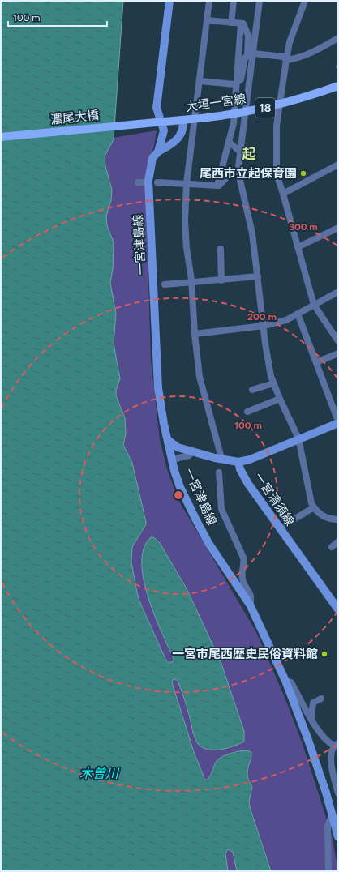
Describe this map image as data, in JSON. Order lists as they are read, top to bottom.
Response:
{
  "streets": {
    "main road": [
      "大垣一宮線",
      "18",
      "濃尾大橋",
      "一宮津島線",
      "一宮清須線"
    ]
  },
  "crossings": [
    ["大垣一宮線", "濃尾大橋"],
    ["大垣一宮線", "一宮津島線"]
  ],
  "districts": ["起"],
  "water": ["木曽川"],
  "places": ["尾西市立起保育園", "一宮市尾西歴史民俗資料館"],
  "scale_bar": "100 m",
  "rings": ["300 m", "200 m", "100 m"]
}
